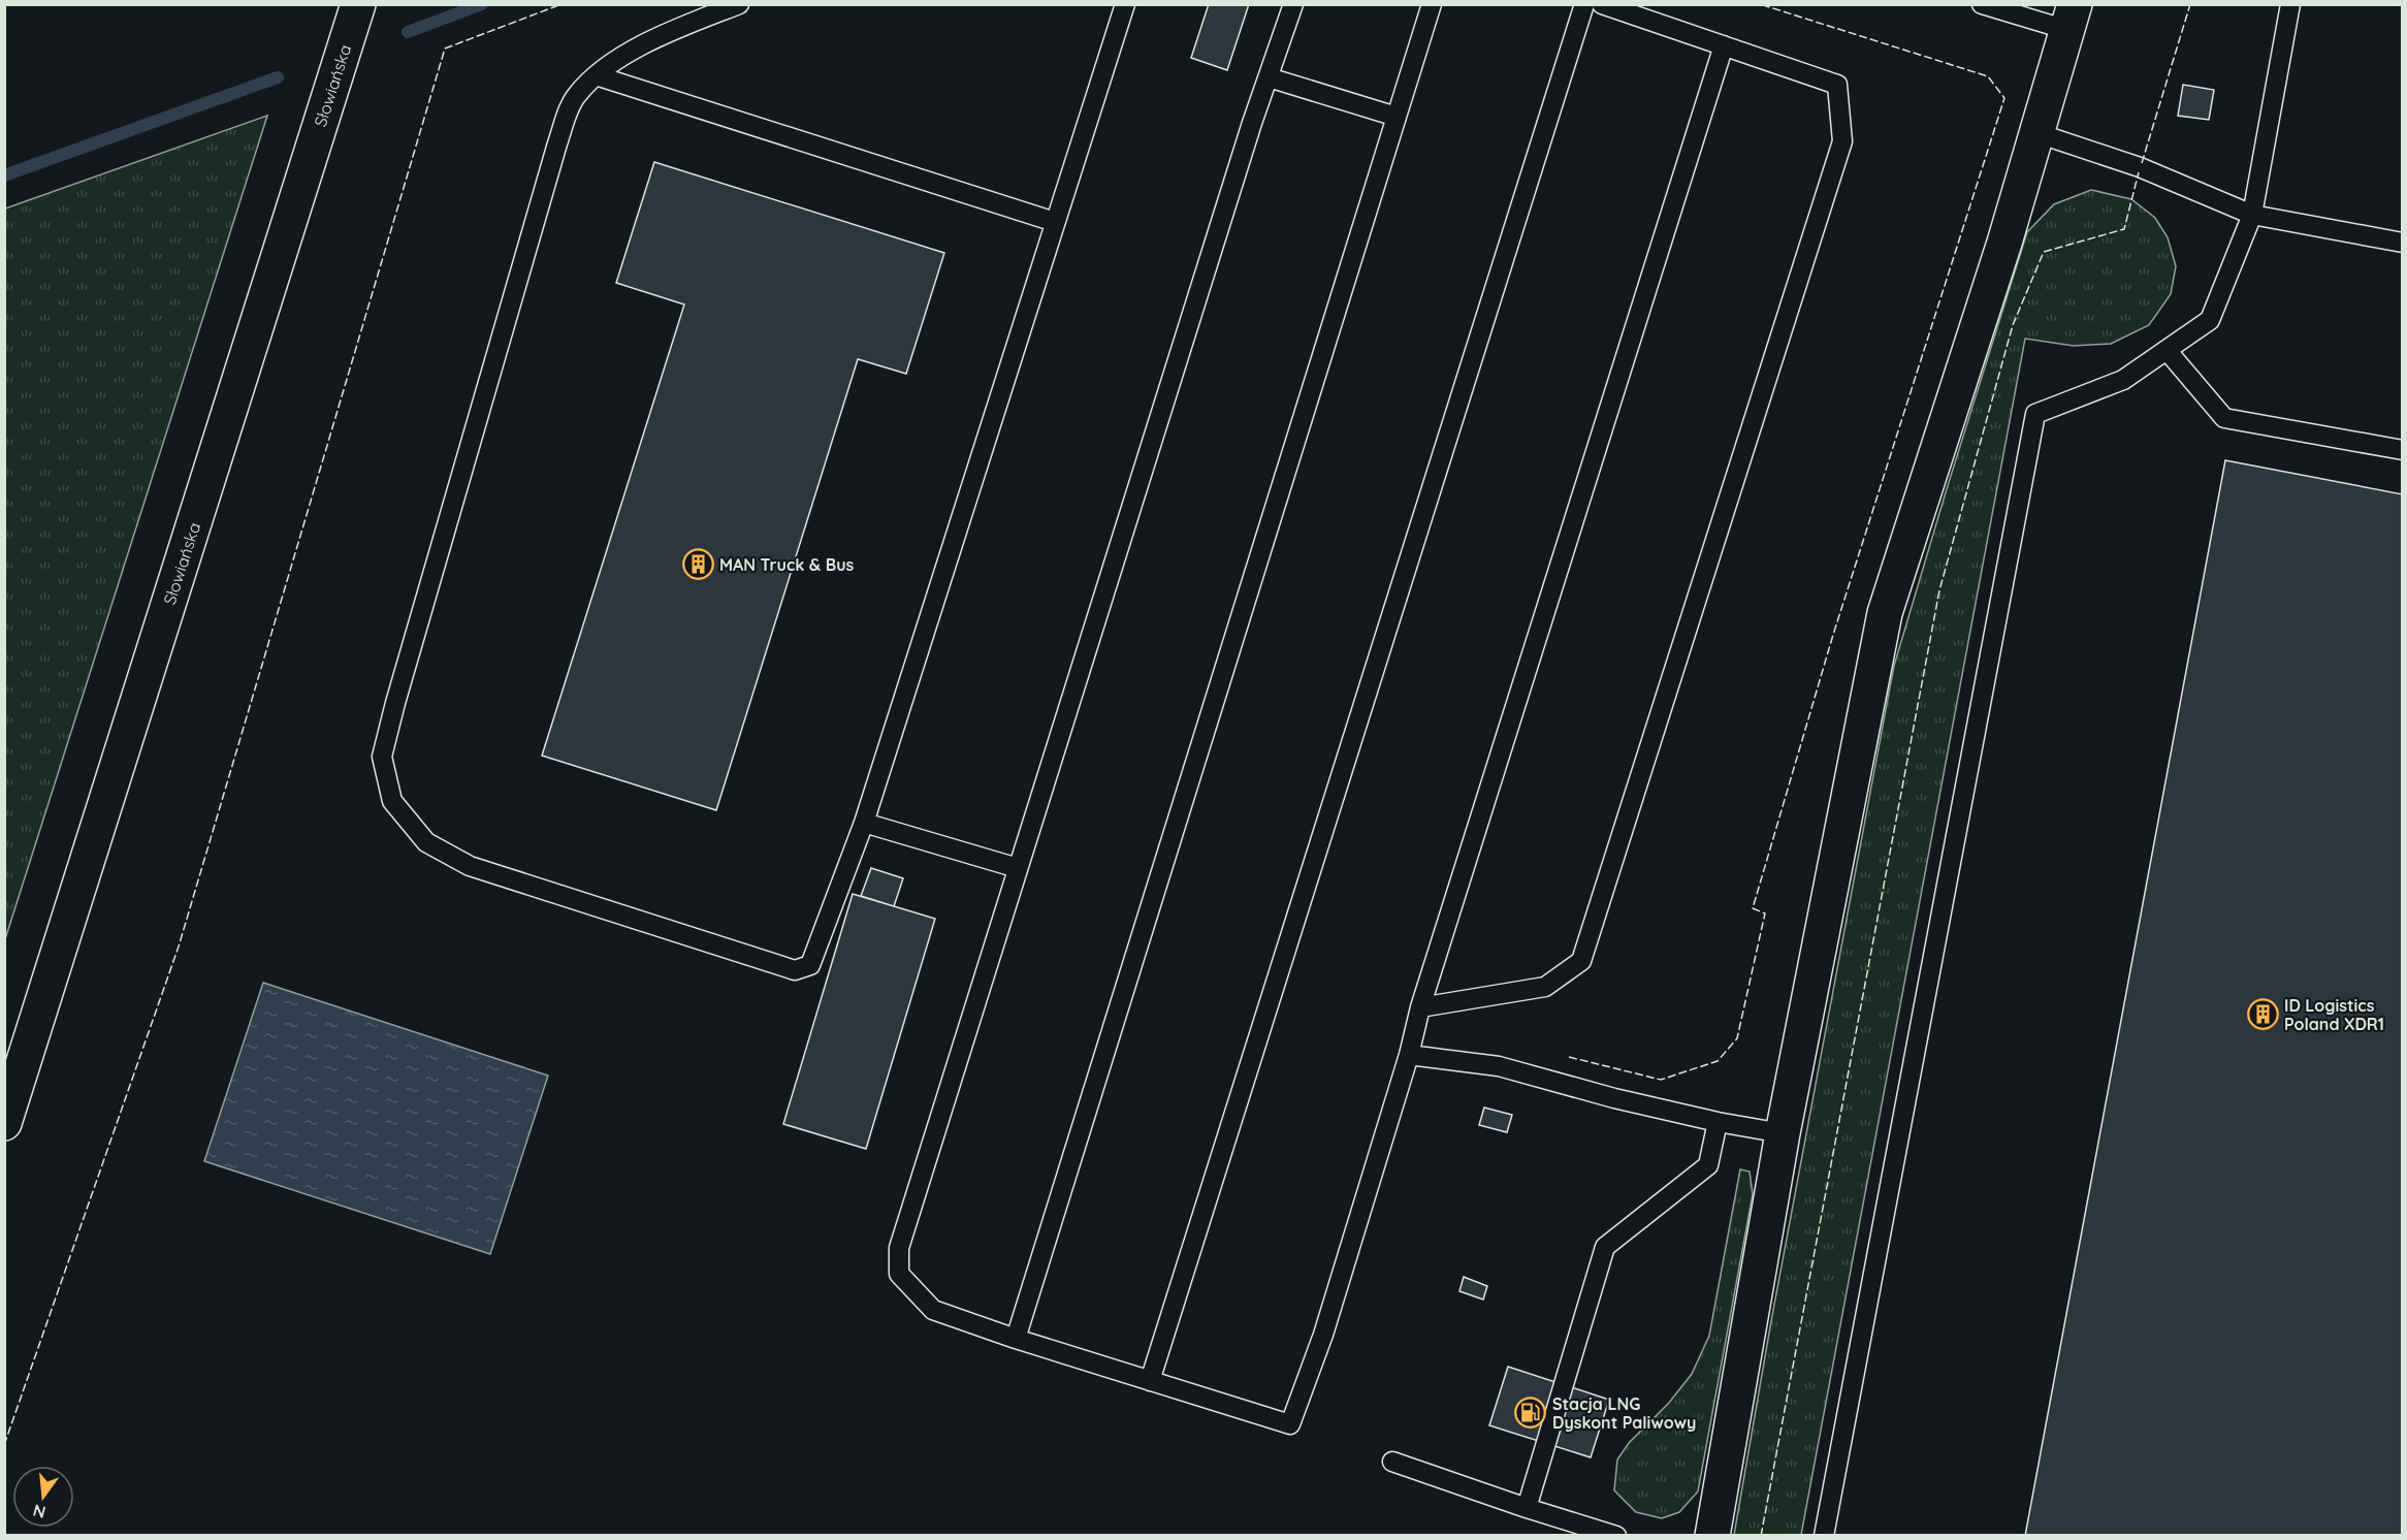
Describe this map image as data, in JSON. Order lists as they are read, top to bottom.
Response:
{
  "streets": {
    "street": ["Słowiańska"]
  },
  "places": {
    "building": ["MAN Truck & Bus", "ID Logistics Poland XDR1"],
    "fuel station": ["Stacja LNG Dyskont Paliwowy"]
  },
  "north": "bottom"
}
